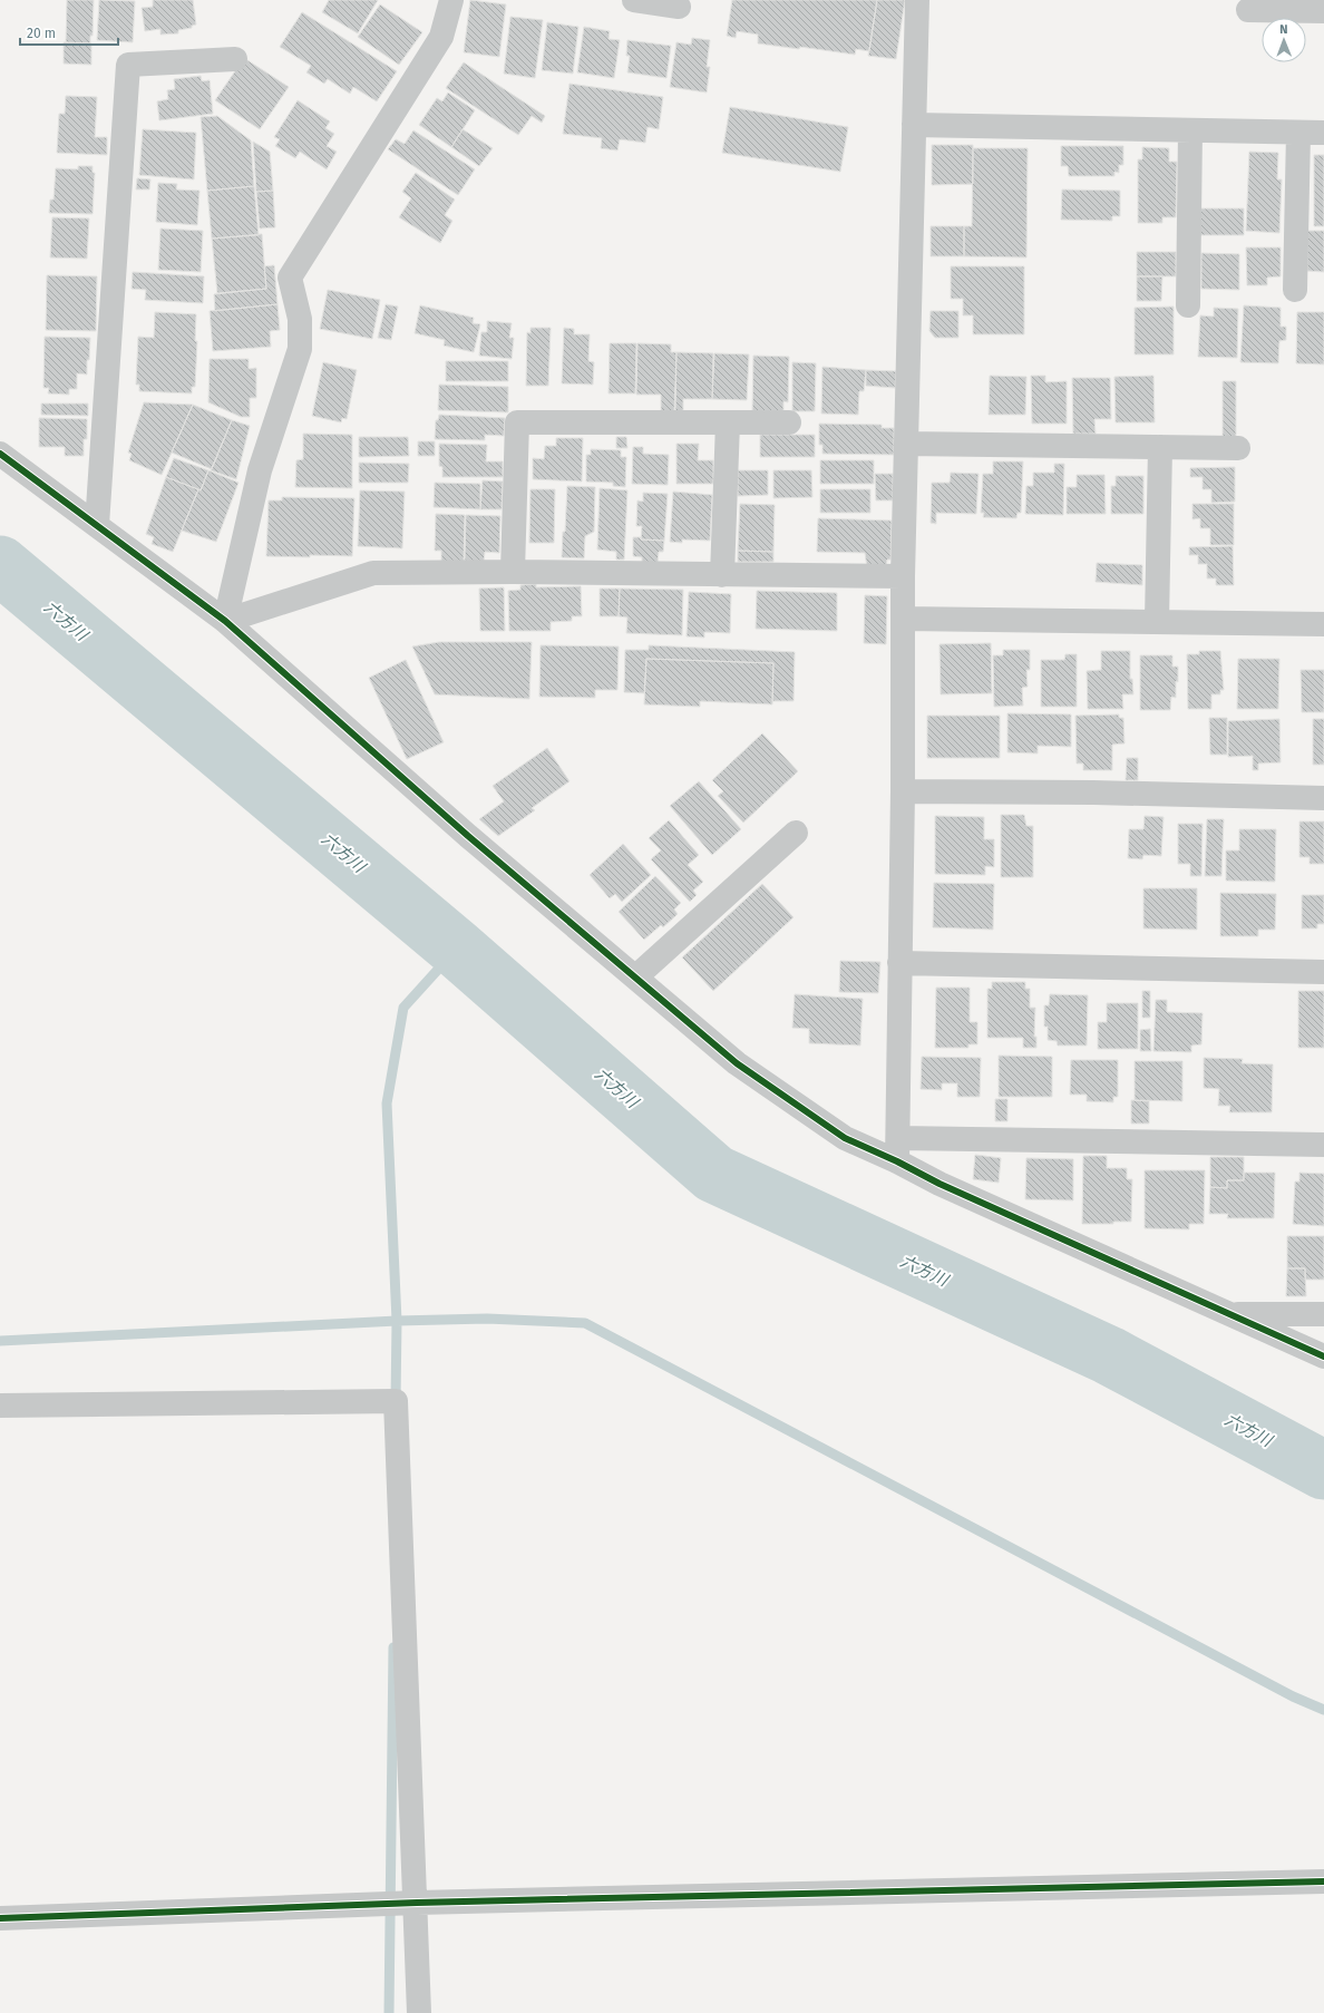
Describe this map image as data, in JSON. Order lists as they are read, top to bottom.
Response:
{
  "water": ["六方川"],
  "scale_bar": "20 m",
  "north": "top"
}
